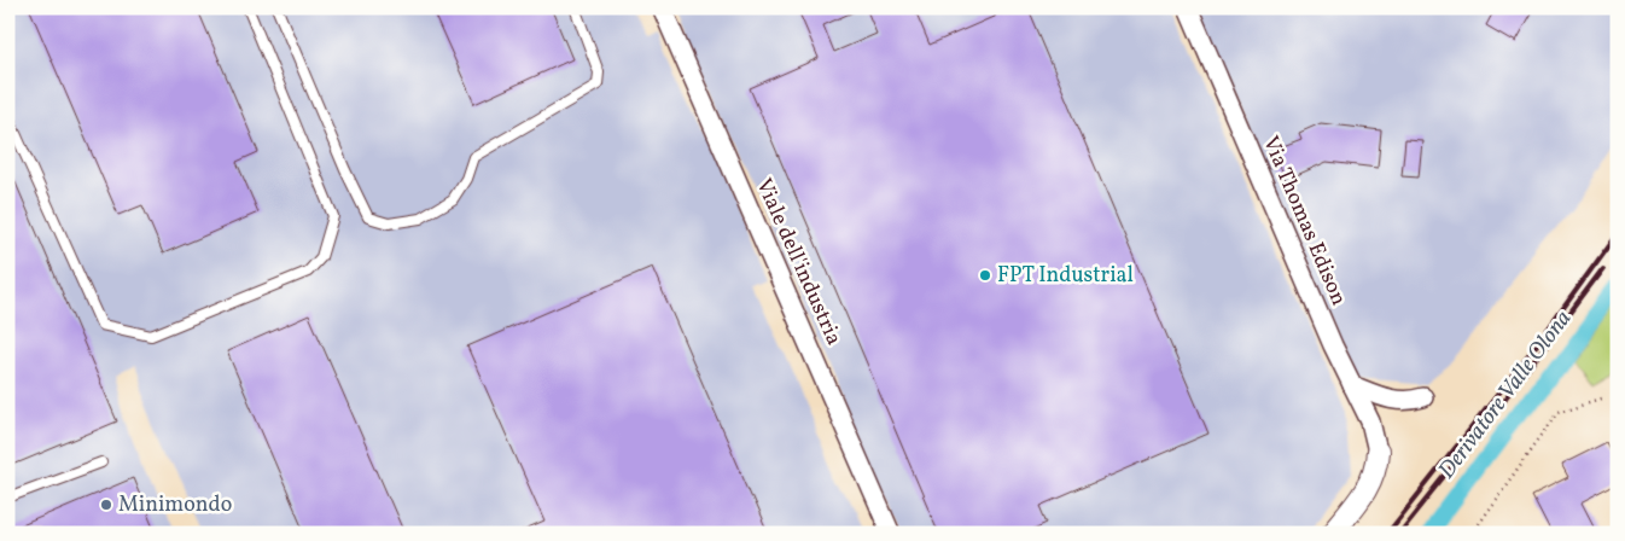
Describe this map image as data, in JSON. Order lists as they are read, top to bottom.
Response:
{
  "streets": {
    "street": ["Via Thomas Edison", "Viale dell'industria"]
  },
  "water": ["Derivatore Valle Olona"],
  "places": ["FPT Industrial", "Minimondo"]
}
